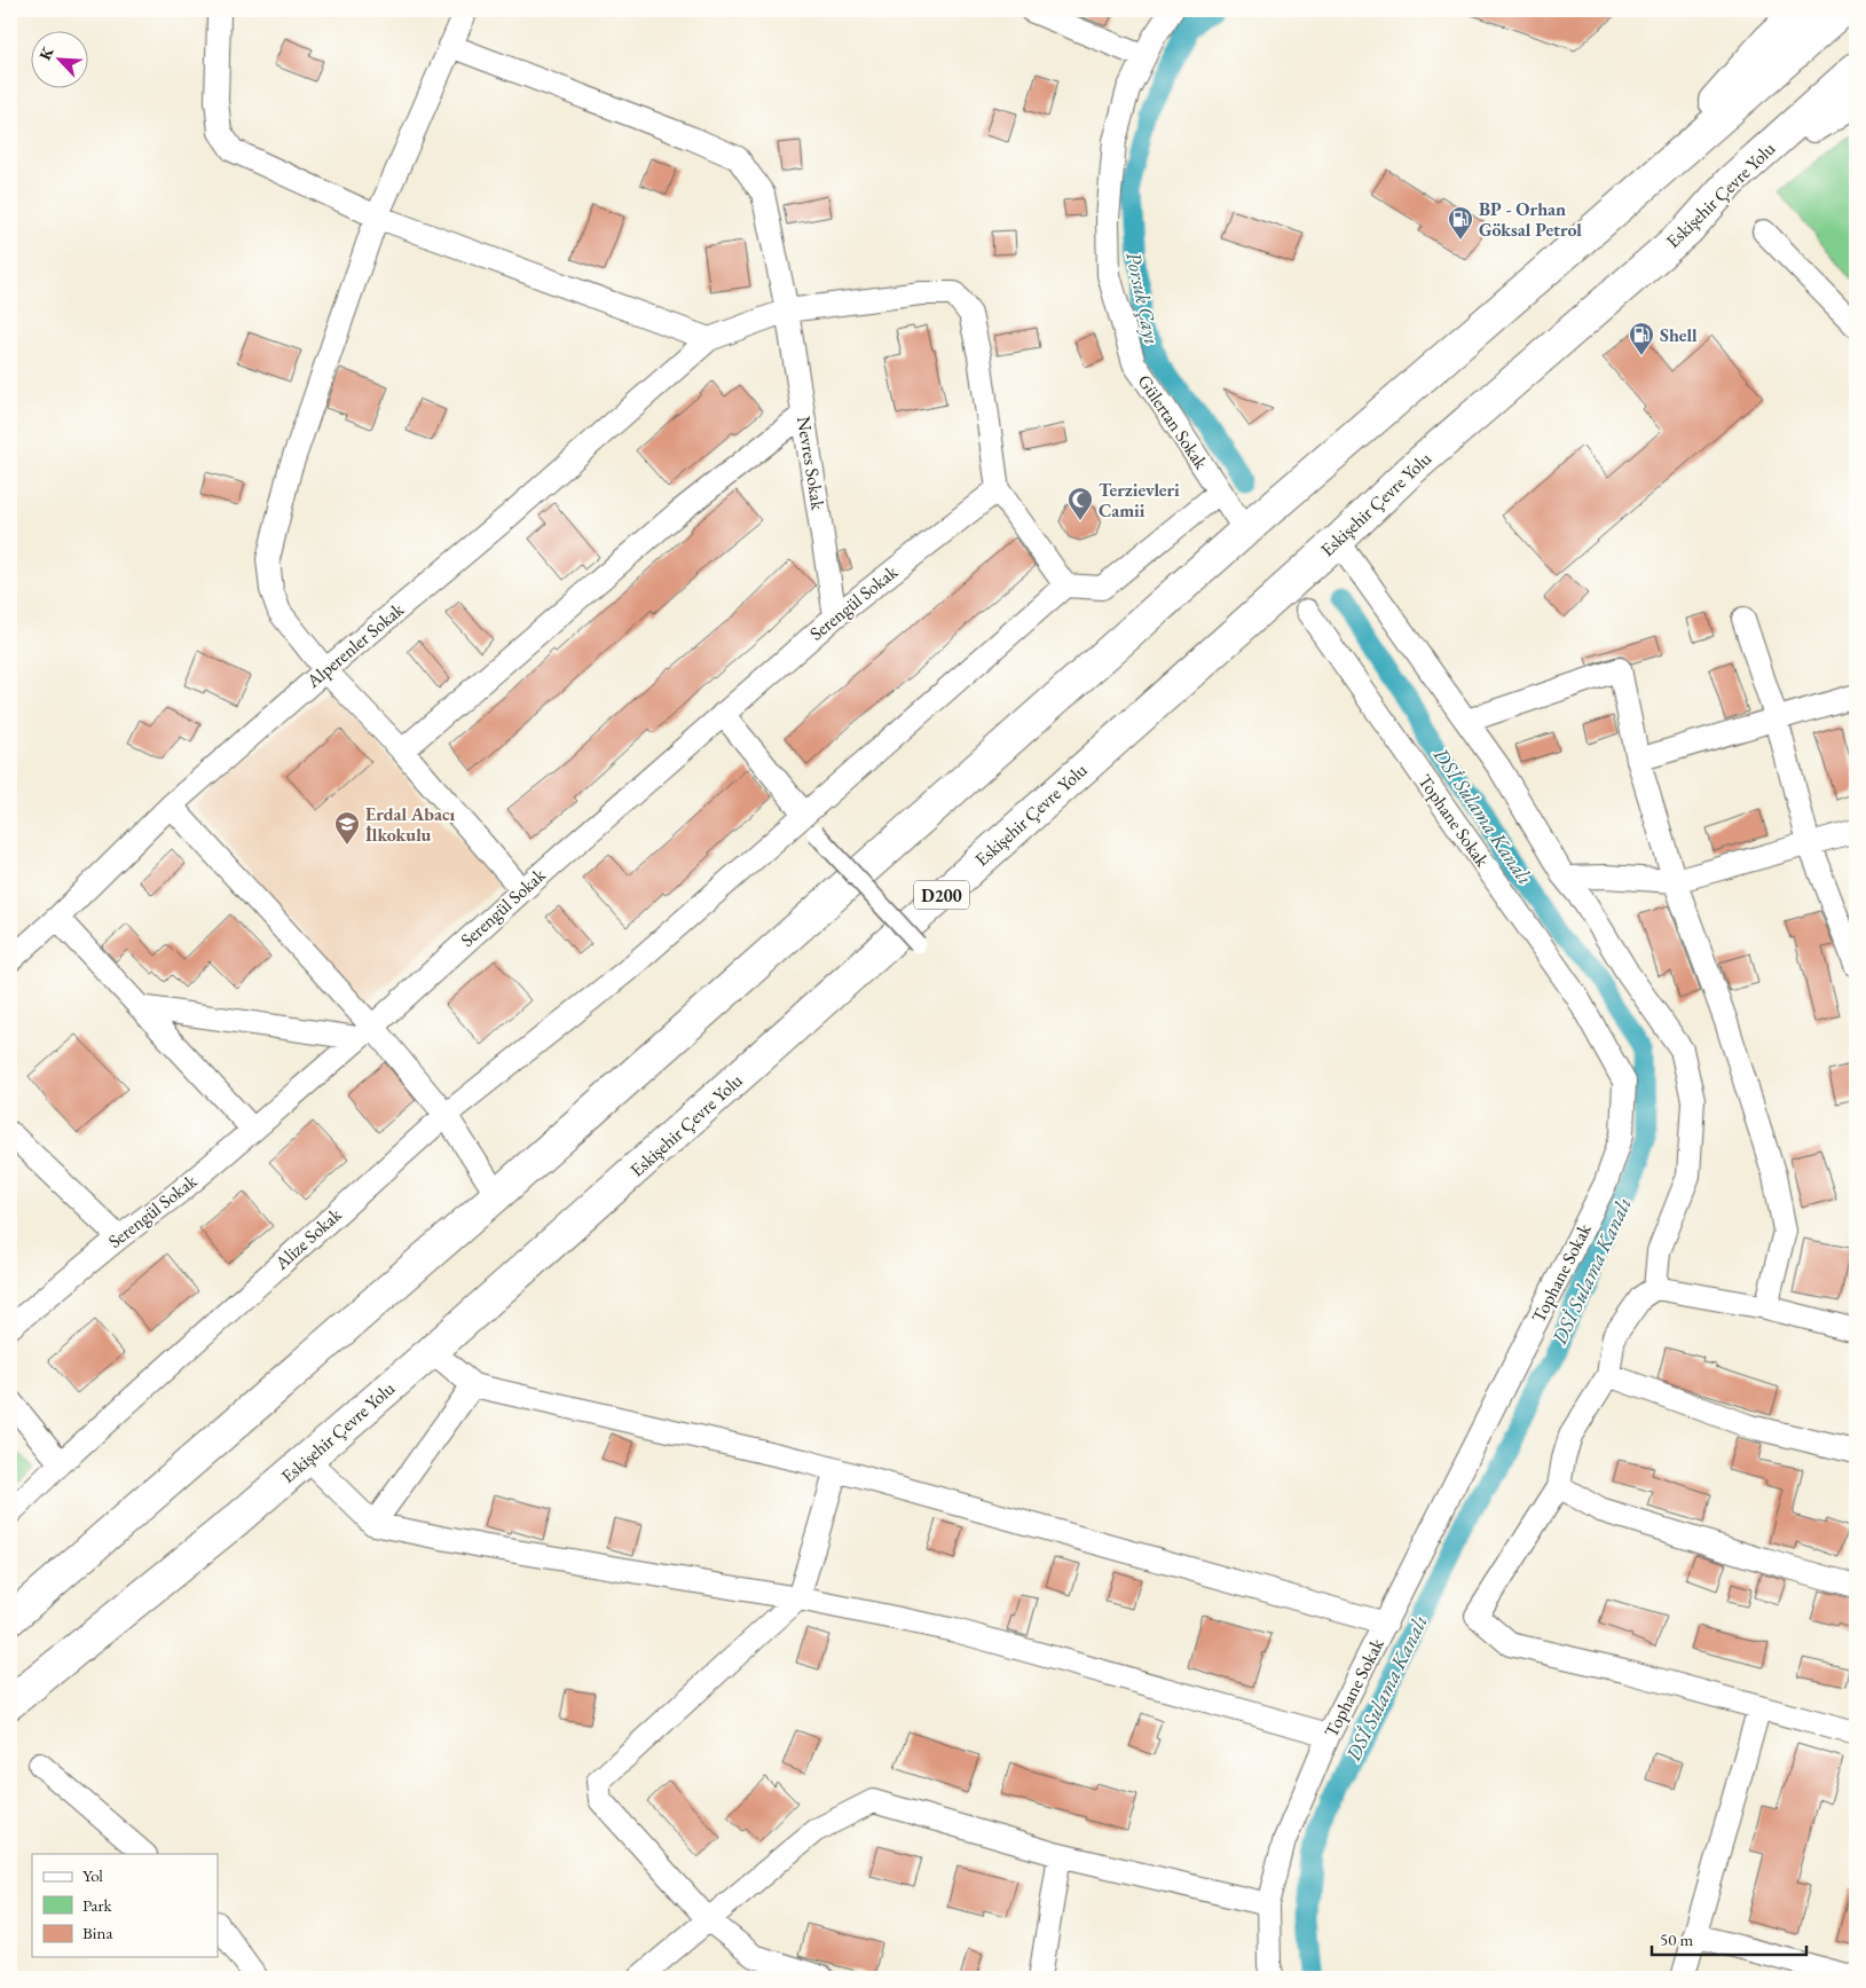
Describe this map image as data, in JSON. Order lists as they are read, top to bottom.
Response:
{
  "streets": {
    "highway": ["Eskişehir Çevre Yolu", "D200"],
    "street": [
      "Gülertan Sokak",
      "Nevres Sokak",
      "Serengül Sokak",
      "Alperenler Sokak",
      "Tophane Sokak",
      "Alize Sokak"
    ]
  },
  "crossings": [
    ["Nevres Sokak", "Serengül Sokak"]
  ],
  "water": ["Porsuk Çayı", "DSİ Sulama Kanalı"],
  "places": {
    "fuel station": ["BP - Orhan Göksal Petrol", "Shell"],
    "mosque": ["Terzievleri Camii"],
    "school or university": ["Erdal Abacı İlkokulu"]
  },
  "legend": ["Yol", "Park", "Bina"],
  "scale_bar": "50 m",
  "north": "top left"
}
